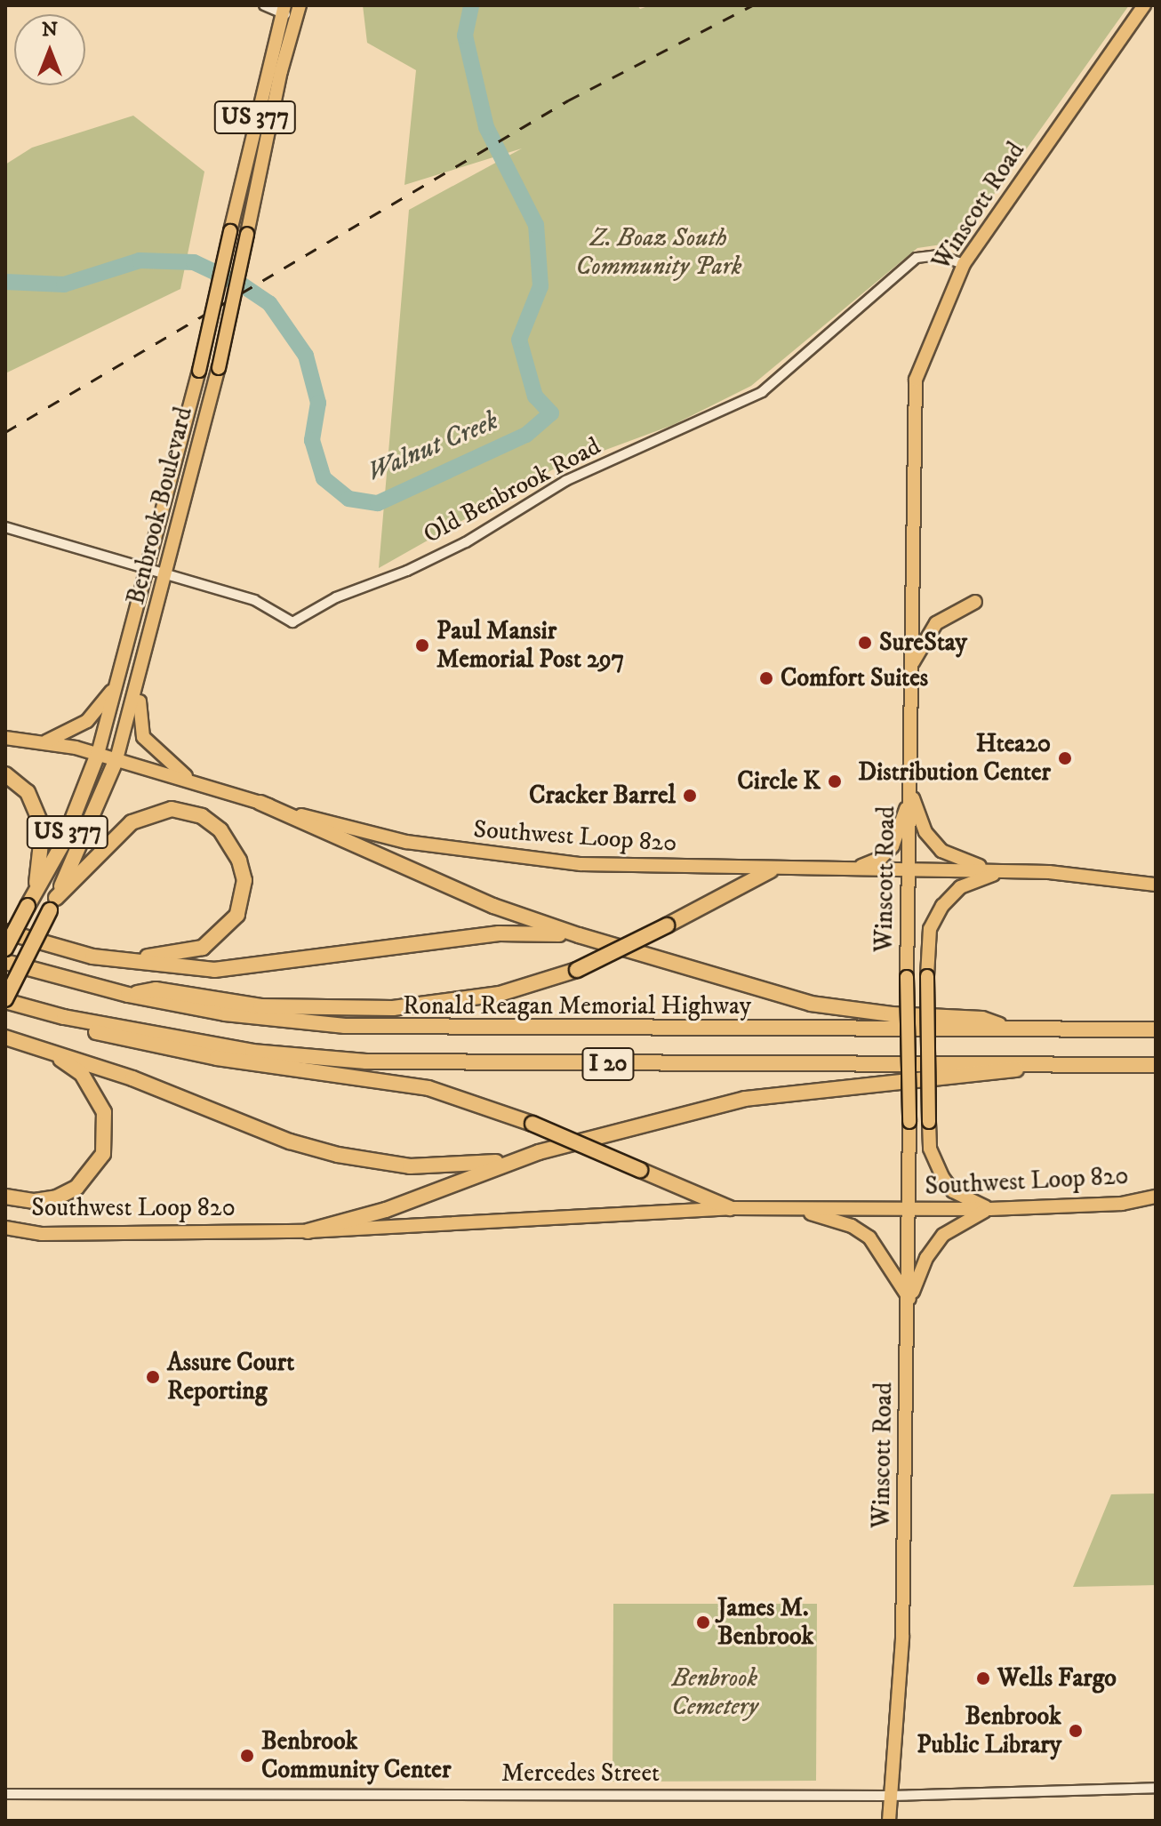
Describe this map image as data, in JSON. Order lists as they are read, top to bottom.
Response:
{
  "streets": {
    "highway": [
      "US 377",
      "Benbrook Boulevard",
      "Ronald Reagan Memorial Highway",
      "I 20"
    ],
    "main road": ["Winscott Road", "Southwest Loop 820"],
    "street": ["Old Benbrook Road", "Mercedes Street"]
  },
  "crossings": [
    ["Winscott Road", "Old Benbrook Road"],
    ["Winscott Road", "Southwest Loop 820"],
    ["Winscott Road", "Mercedes Street"],
    ["Old Benbrook Road", "Benbrook Boulevard"],
    ["Benbrook Boulevard", "Southwest Loop 820"],
    ["Benbrook Boulevard", "I 20"]
  ],
  "water": ["Walnut Creek"],
  "parks": ["Z. Boaz South Community Park", "Benbrook Cemetery"],
  "places": [
    "SureStay",
    "Paul Mansir Memorial Post 297",
    "Comfort Suites",
    "Htea20 Distribution Center",
    "Circle K",
    "Cracker Barrel",
    "Assure Court Reporting",
    "James M. Benbrook",
    "Wells Fargo",
    "Benbrook Public Library",
    "Benbrook Community Center"
  ],
  "north": "top"
}
